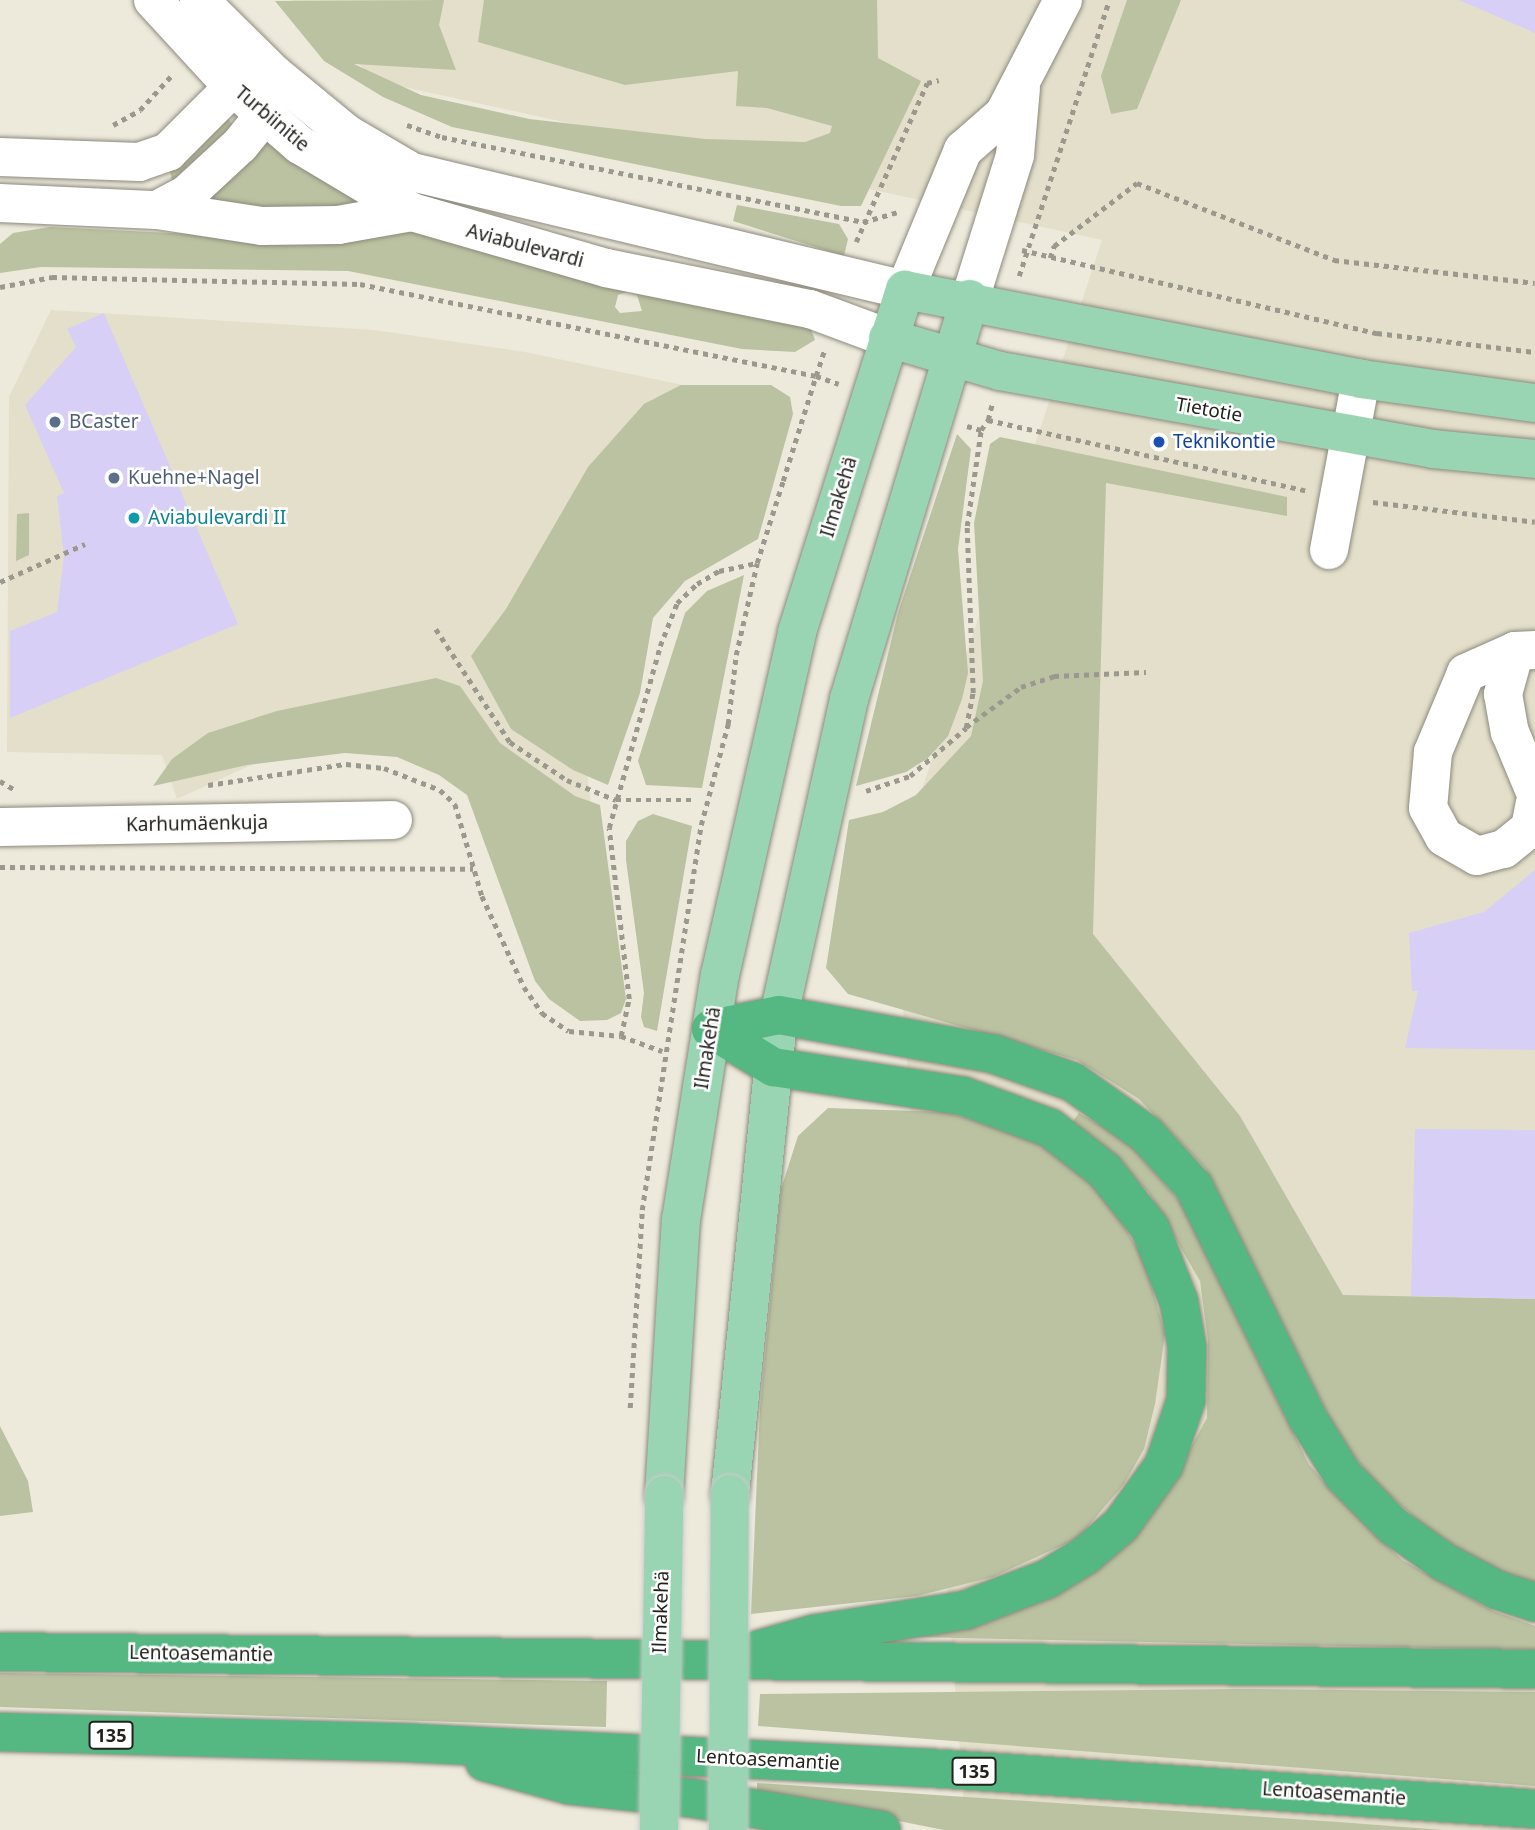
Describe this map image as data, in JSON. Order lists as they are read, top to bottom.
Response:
{
  "streets": {
    "highway": ["Lentoasemantie", "135"],
    "main road": ["Tietotie", "Ilmakehä"],
    "street": ["Turbiinitie", "Aviabulevardi", "Karhumäenkuja"]
  },
  "crossings": [
    ["Turbiinitie", "Aviabulevardi"],
    ["Aviabulevardi", "Tietotie"],
    ["Aviabulevardi", "Ilmakehä"],
    ["Tietotie", "Ilmakehä"]
  ],
  "places": [
    "BCaster",
    "Teknikontie",
    "Kuehne+Nagel",
    "Aviabulevardi II"
  ]
}
